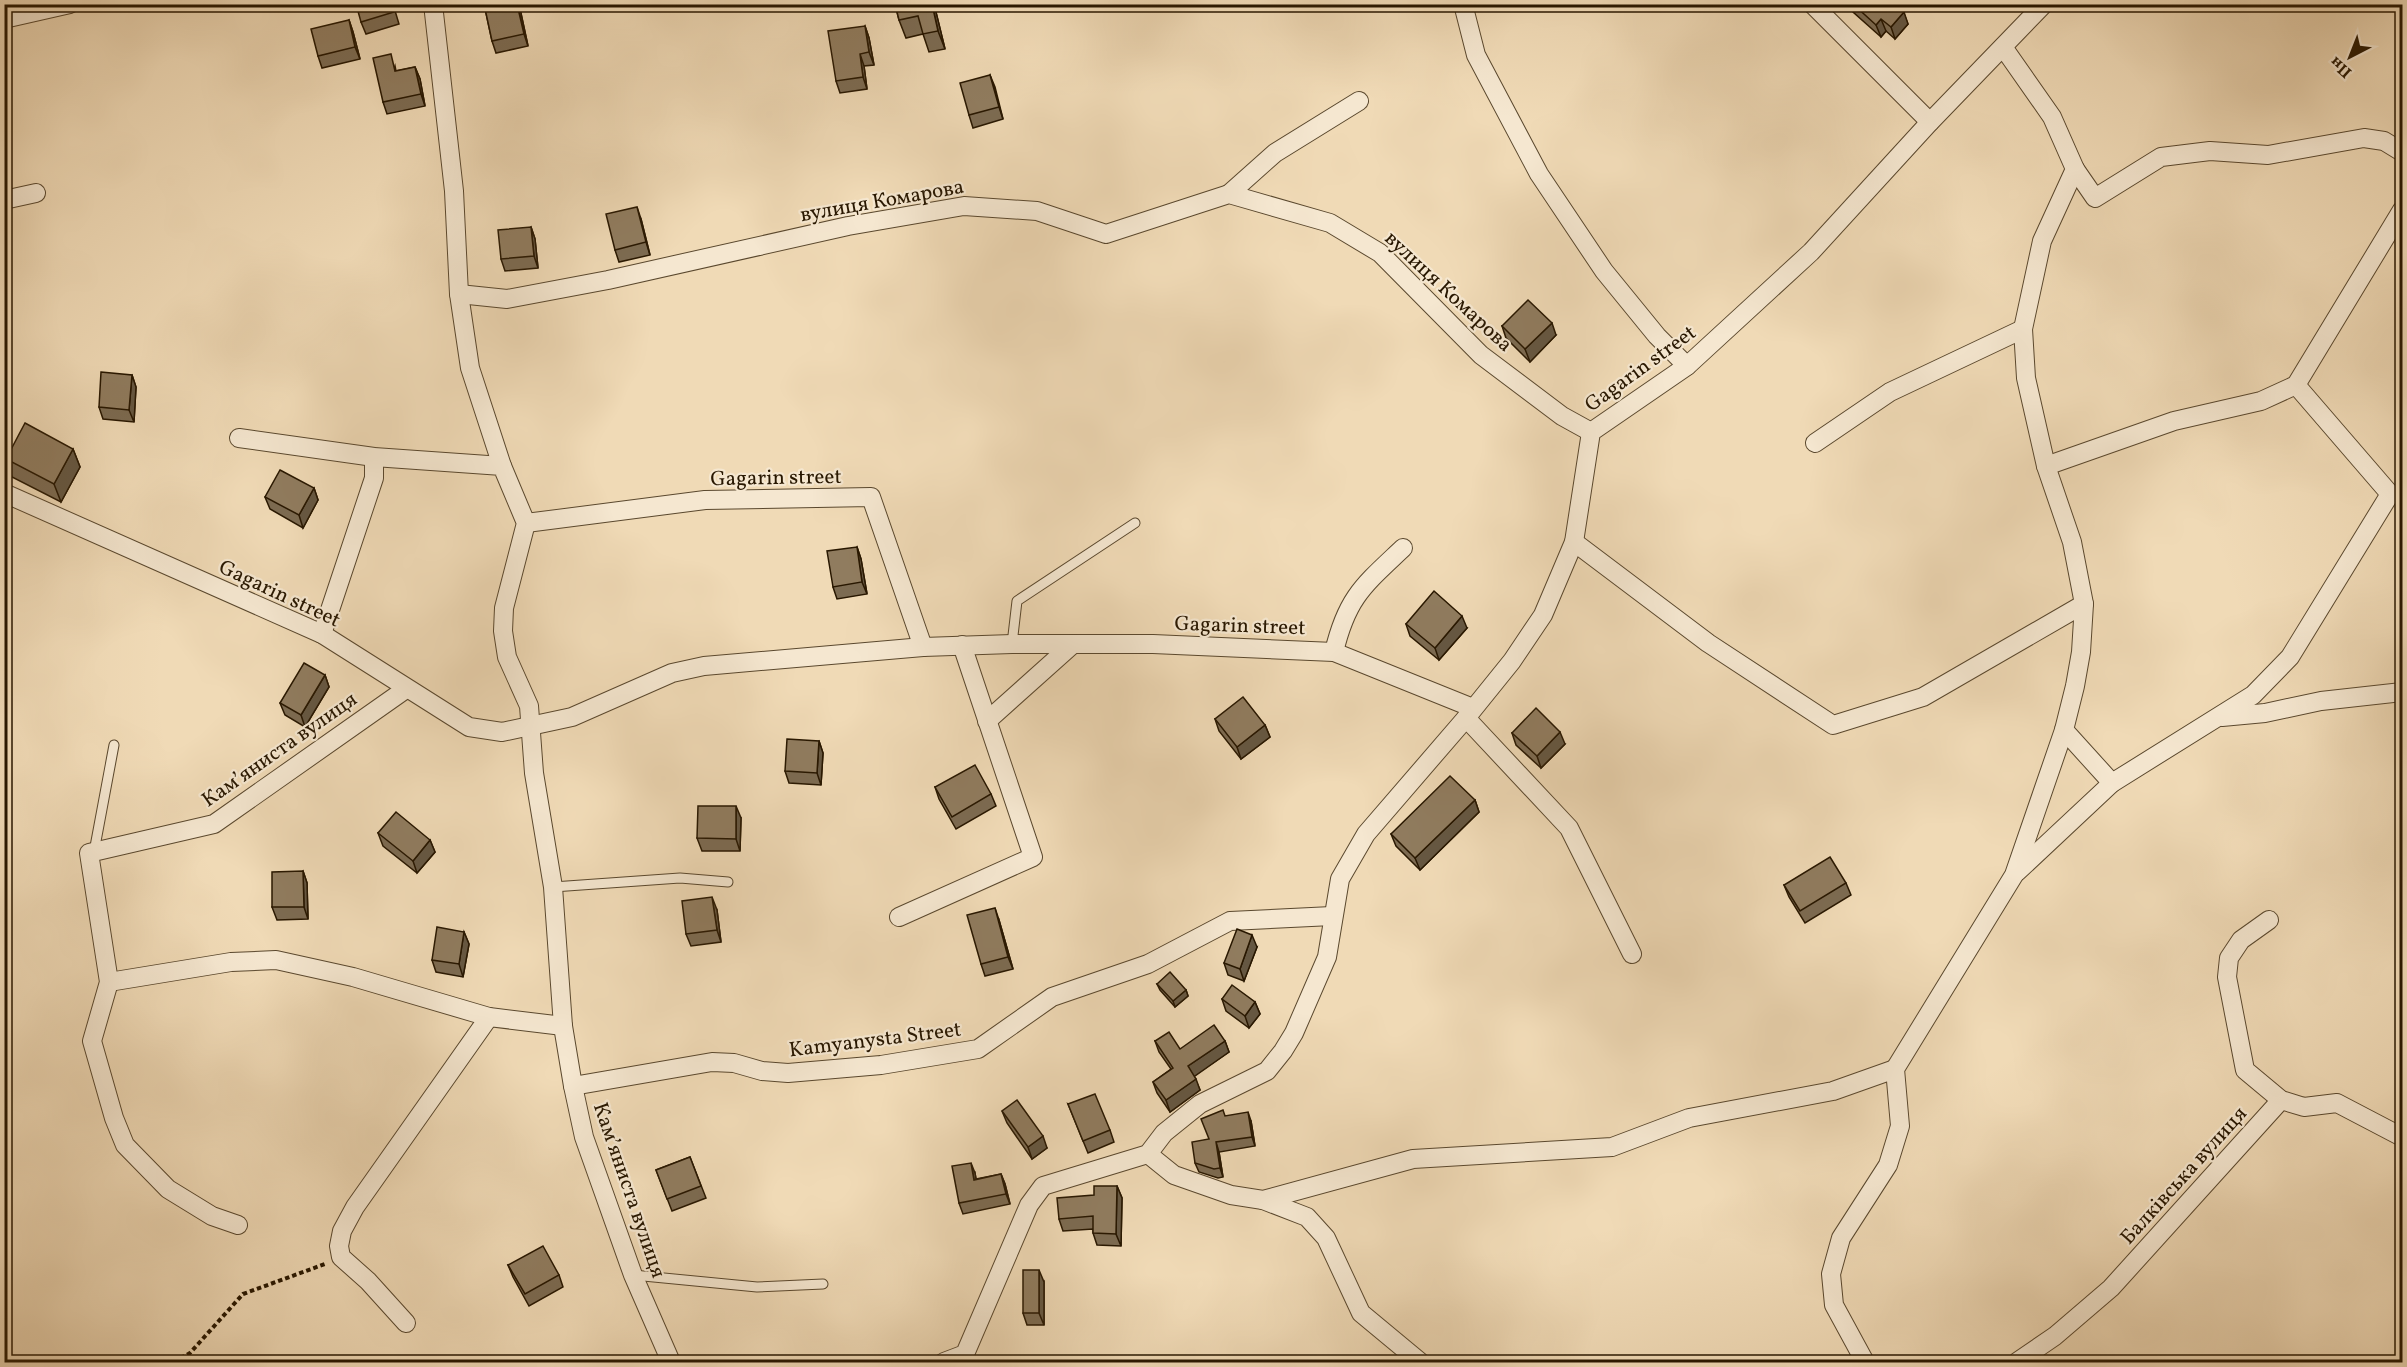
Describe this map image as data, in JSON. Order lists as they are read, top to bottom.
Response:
{
  "streets": {
    "street": [
      "вулиця Комарова",
      "Gagarin street",
      "Камʼяниста вулиця",
      "Kamyanysta Street",
      "Балківська вулиця"
    ]
  },
  "crossings": [
    ["вулиця Комарова", "Gagarin street"],
    ["Gagarin street", "Камʼяниста вулиця"],
    ["Камʼяниста вулиця", "Kamyanysta Street"]
  ],
  "north": "bottom left"
}
